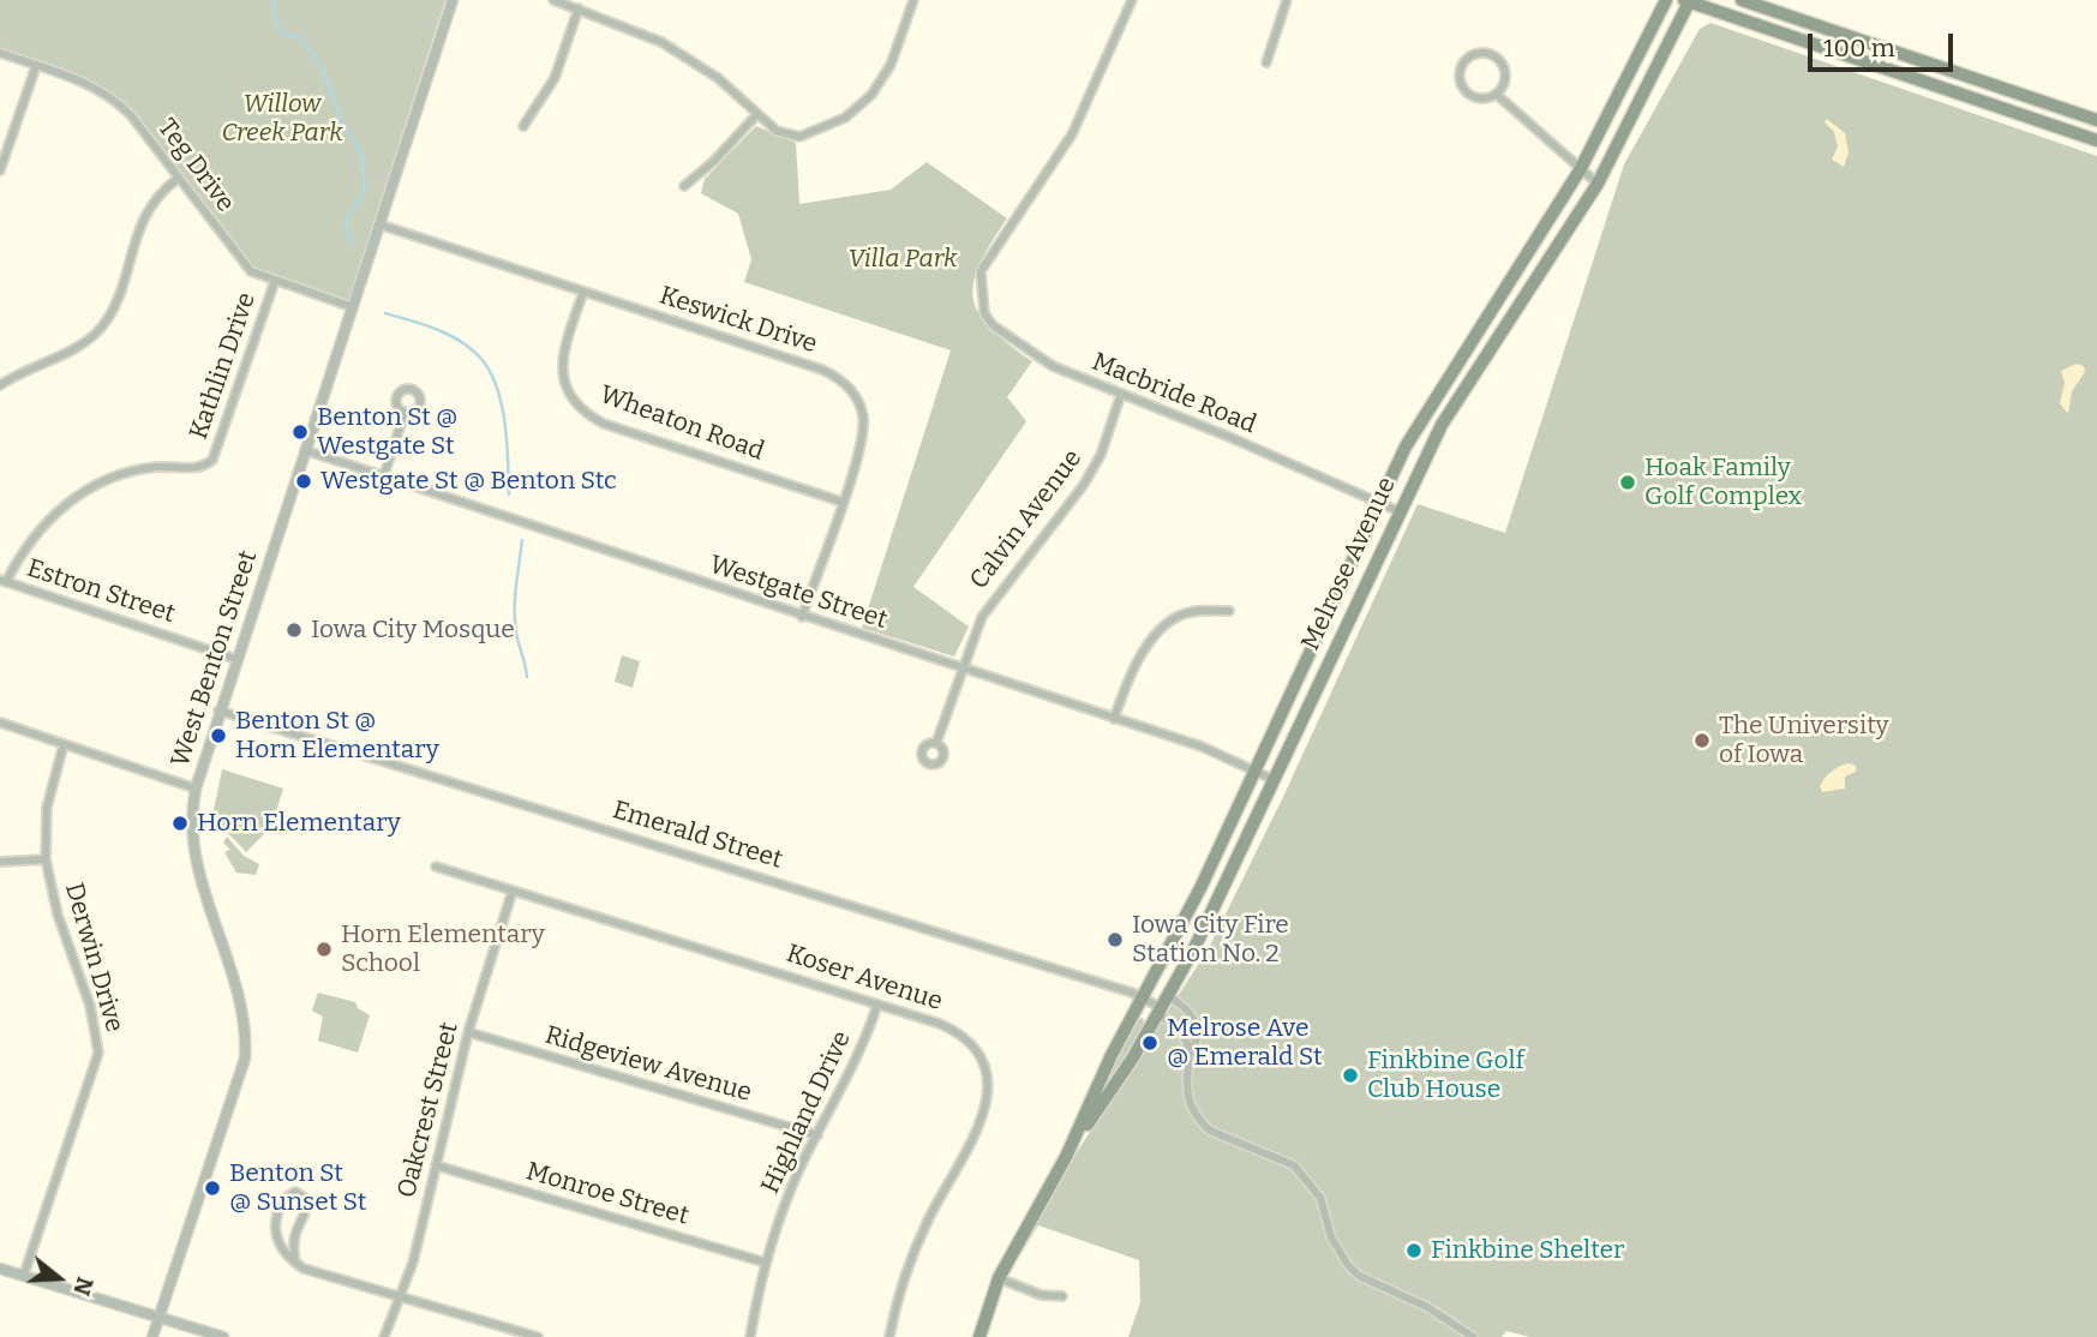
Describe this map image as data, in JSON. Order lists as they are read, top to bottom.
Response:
{
  "streets": {
    "main road": ["Melrose Avenue"],
    "street": [
      "Teg Drive",
      "Keswick Drive",
      "Kathlin Drive",
      "Macbride Road",
      "Wheaton Road",
      "Calvin Avenue",
      "Estron Street",
      "Westgate Street",
      "West Benton Street",
      "Emerald Street",
      "Derwin Drive",
      "Koser Avenue",
      "Ridgeview Avenue",
      "Oakcrest Street",
      "Highland Drive",
      "Monroe Street"
    ]
  },
  "crossings": [
    ["Teg Drive", "Kathlin Drive"],
    ["Teg Drive", "West Benton Street"],
    ["Keswick Drive", "Wheaton Road"],
    ["Keswick Drive", "Westgate Street"],
    ["Keswick Drive", "West Benton Street"],
    ["Kathlin Drive", "Estron Street"],
    ["Macbride Road", "Calvin Avenue"],
    ["Macbride Road", "Melrose Avenue"],
    ["Calvin Avenue", "Westgate Street"],
    ["Melrose Avenue", "Westgate Street"],
    ["Melrose Avenue", "Emerald Street"],
    ["Estron Street", "West Benton Street"],
    ["Westgate Street", "West Benton Street"],
    ["West Benton Street", "Emerald Street"],
    ["Koser Avenue", "Oakcrest Street"],
    ["Koser Avenue", "Highland Drive"],
    ["Ridgeview Avenue", "Oakcrest Street"],
    ["Ridgeview Avenue", "Highland Drive"],
    ["Oakcrest Street", "Monroe Street"],
    ["Highland Drive", "Monroe Street"]
  ],
  "parks": ["Willow Creek Park", "Villa Park"],
  "places": [
    "Benton St @ Westgate St",
    "Westgate St @ Benton Stc",
    "Hoak Family Golf Complex",
    "Iowa City Mosque",
    "Benton St @ Horn Elementary",
    "The University of Iowa",
    "Horn Elementary",
    "Iowa City Fire Station No. 2",
    "Horn Elementary School",
    "Melrose Ave @ Emerald St",
    "Finkbine Golf Club House",
    "Benton St @ Sunset St",
    "Finkbine Shelter"
  ],
  "scale_bar": "100 m",
  "north": "right"
}
